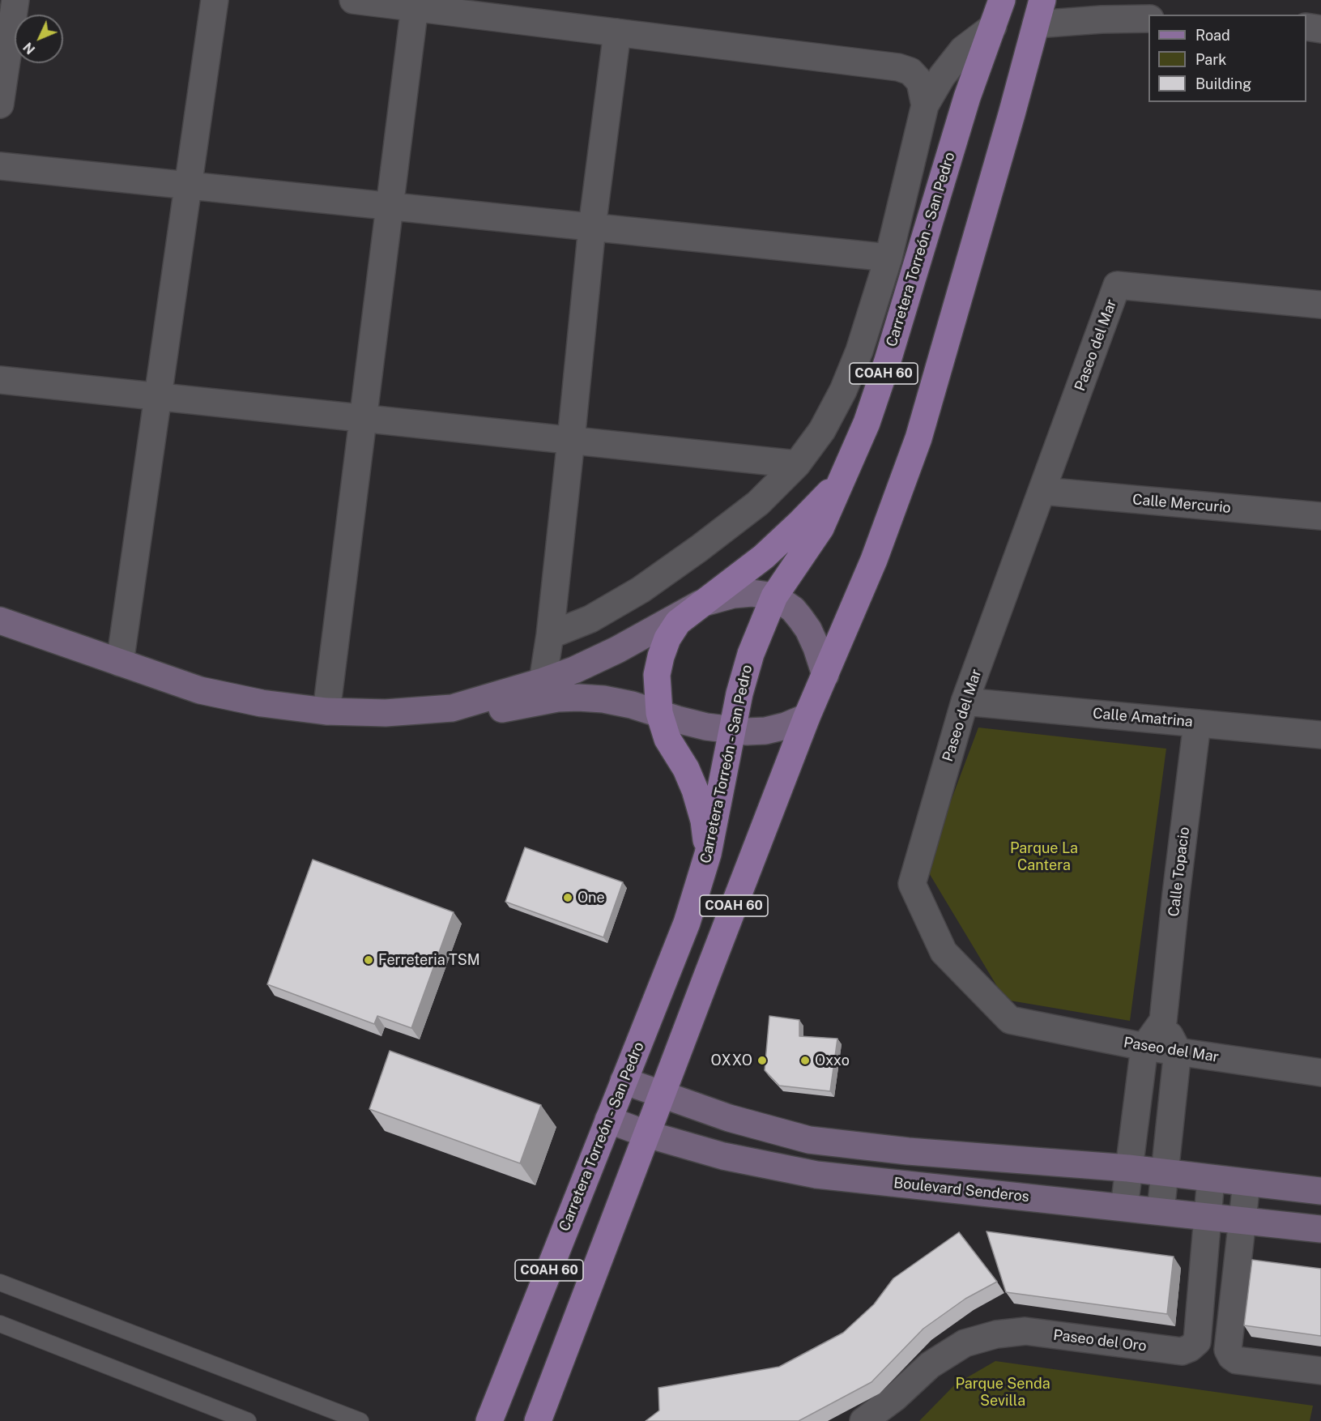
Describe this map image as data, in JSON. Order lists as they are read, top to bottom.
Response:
{
  "streets": {
    "main road": ["Carretera Torreón - San Pedro", "COAH 60", "Boulevard Senderos"],
    "street": [
      "Paseo del Mar",
      "Calle Mercurio",
      "Calle Amatrina",
      "Calle Topacio",
      "Paseo del Oro"
    ]
  },
  "crossings": [
    ["Carretera Torreón - San Pedro", "Boulevard Senderos"],
    ["Paseo del Mar", "Calle Mercurio"],
    ["Paseo del Mar", "Calle Amatrina"],
    ["Paseo del Mar", "Calle Topacio"],
    ["COAH 60", "Boulevard Senderos"],
    ["Calle Amatrina", "Calle Topacio"],
    ["Calle Topacio", "Boulevard Senderos"],
    ["Boulevard Senderos", "Paseo del Oro"]
  ],
  "parks": ["Parque La Cantera", "Parque Senda Sevilla"],
  "places": [
    "One",
    "Ferreteria TSM",
    "OXXO",
    "Oxxo"
  ],
  "legend": ["Road", "Park", "Building"],
  "north": "bottom left"
}
